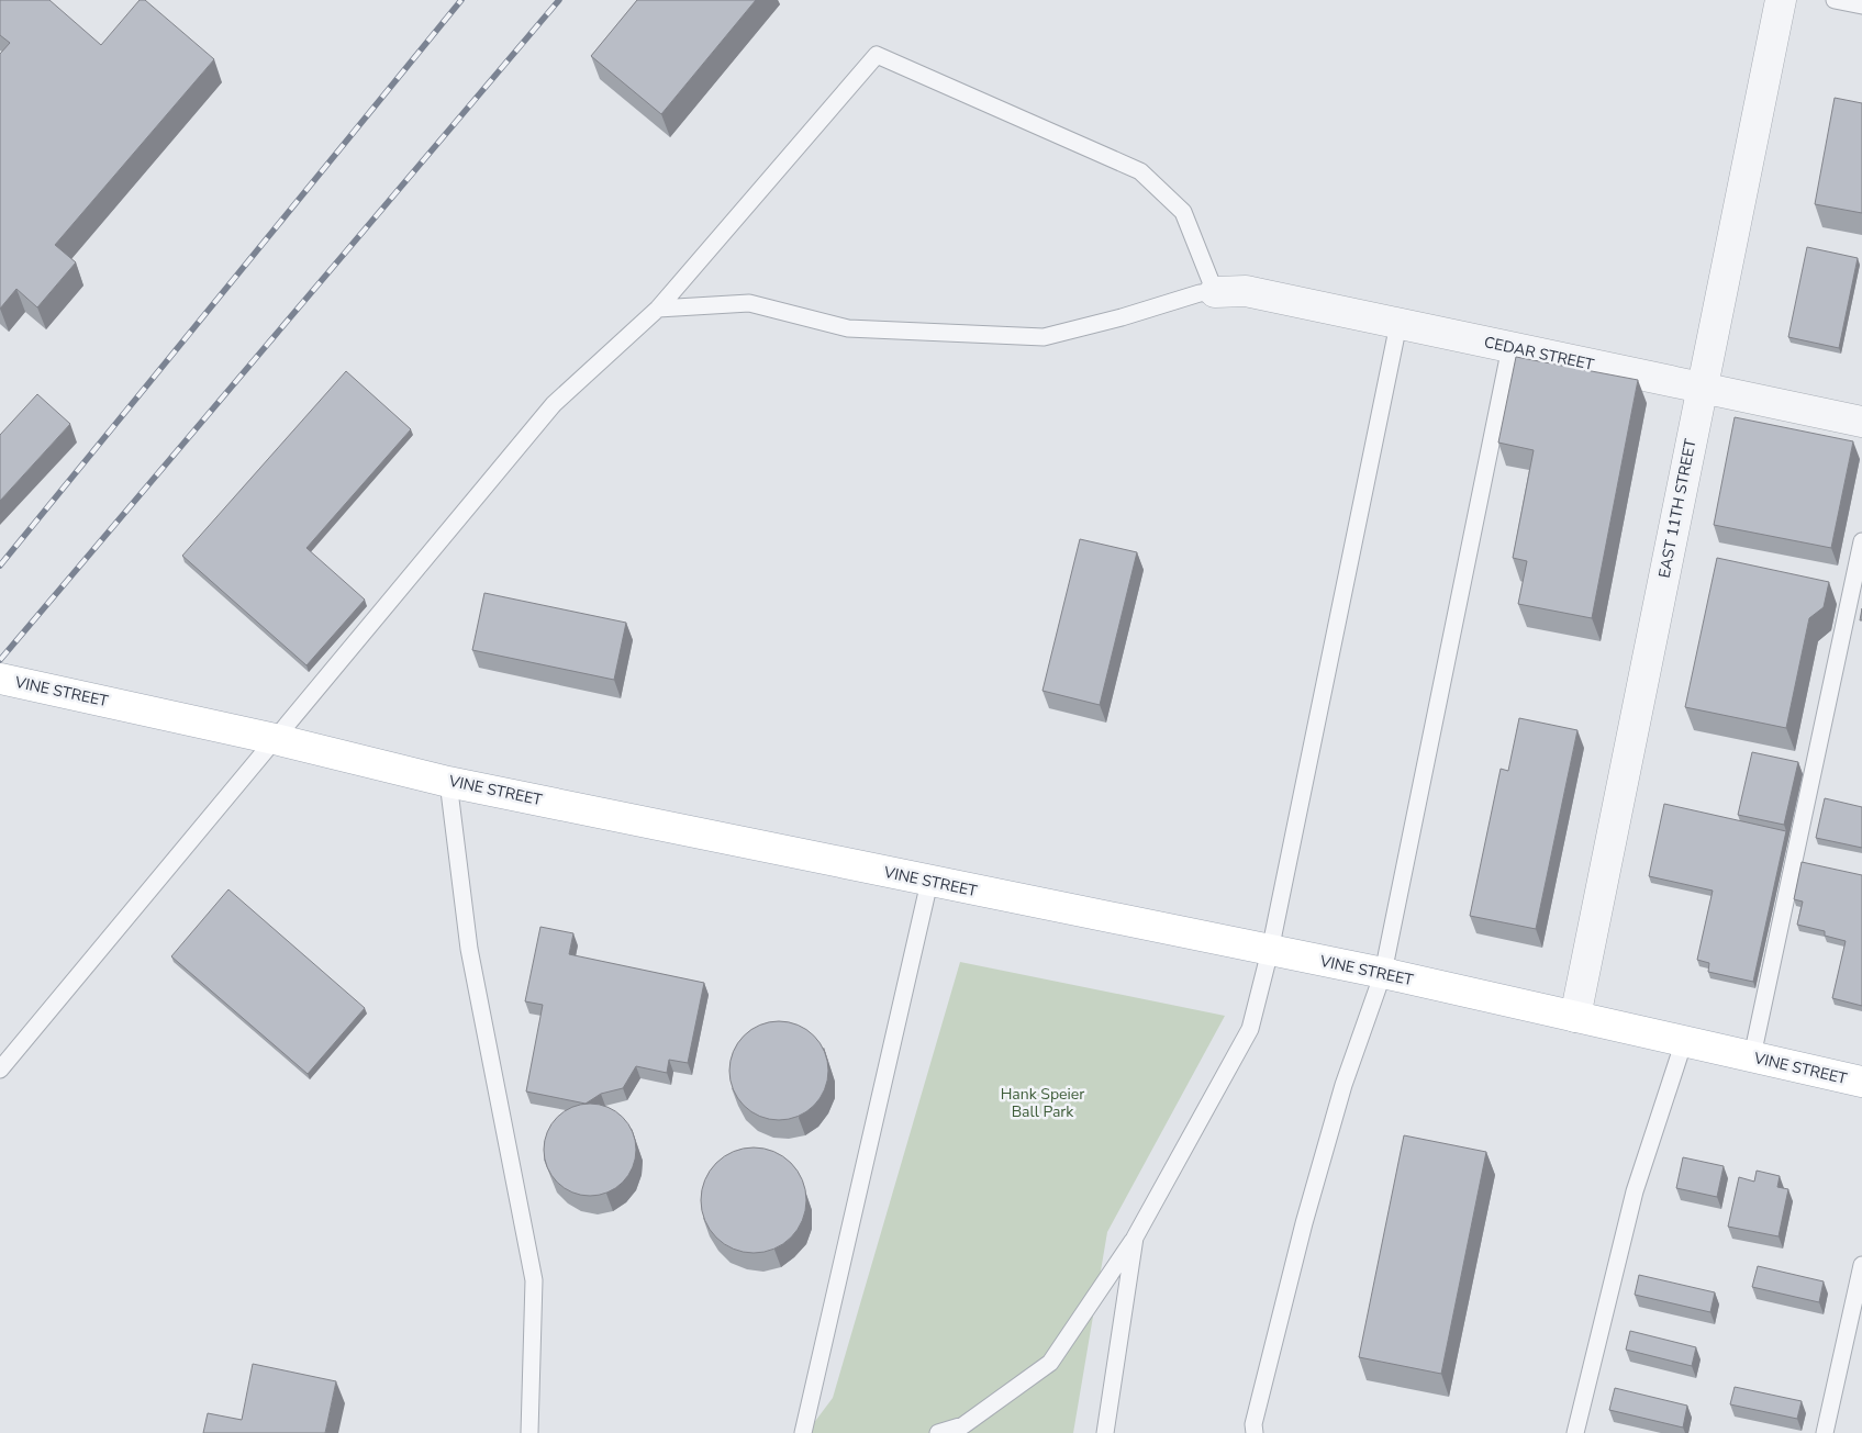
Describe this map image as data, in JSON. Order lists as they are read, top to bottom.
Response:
{
  "streets": {
    "main road": ["VINE STREET"],
    "street": ["CEDAR STREET", "EAST 11TH STREET"]
  },
  "crossings": [
    ["CEDAR STREET", "EAST 11TH STREET"],
    ["EAST 11TH STREET", "VINE STREET"]
  ],
  "parks": ["Hank Speier Ball Park"]
}
